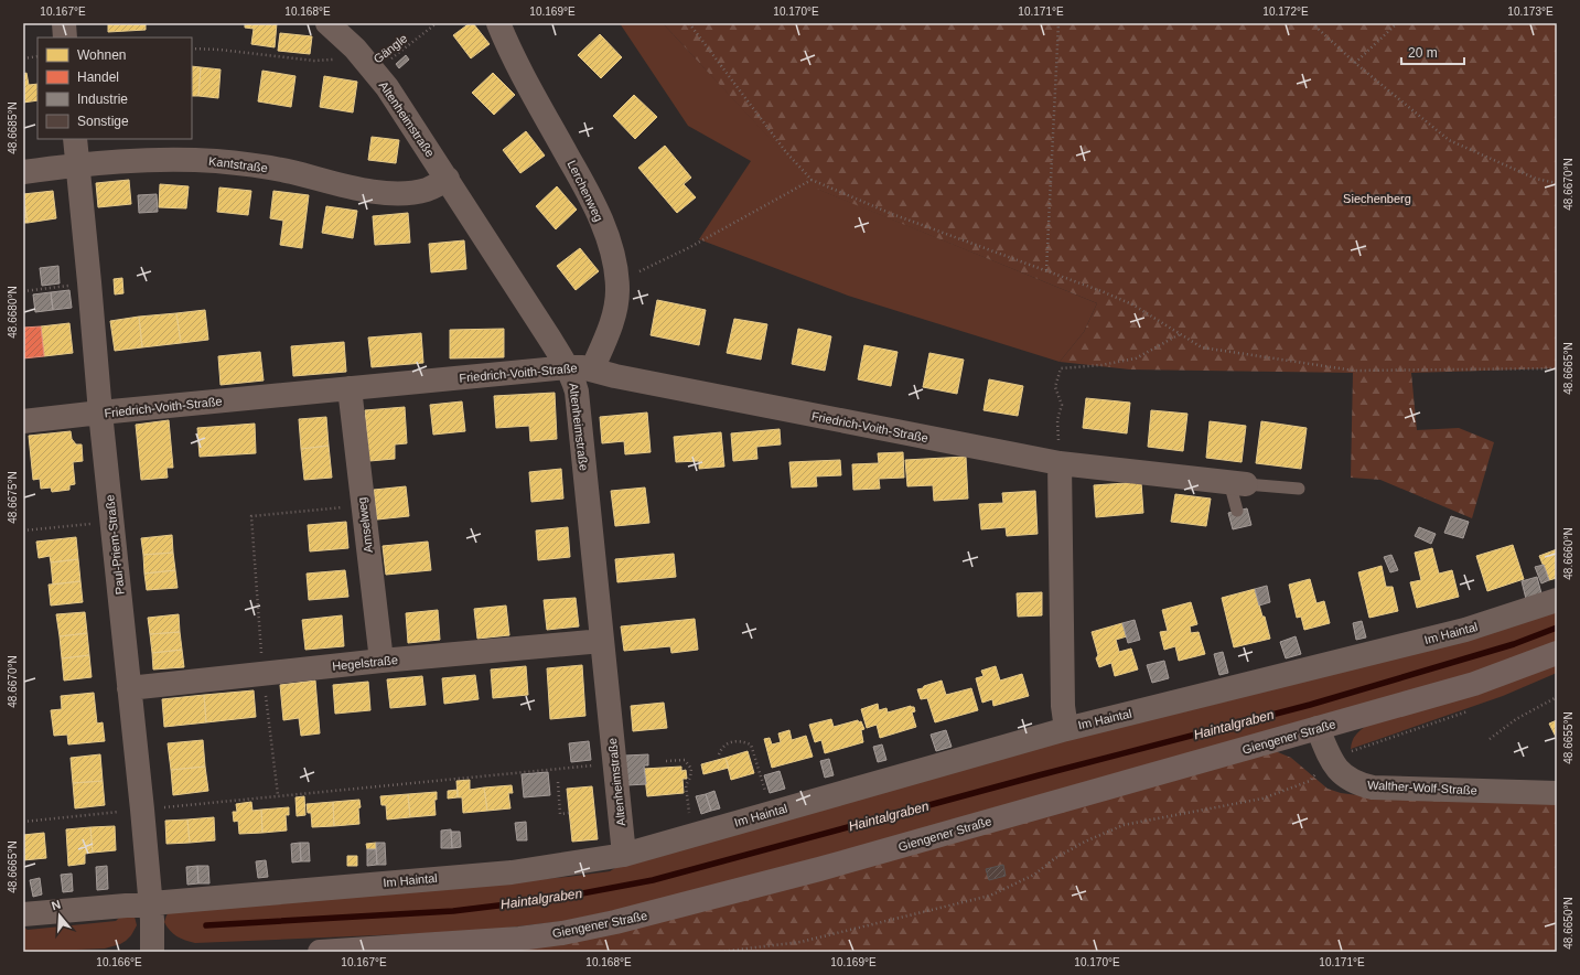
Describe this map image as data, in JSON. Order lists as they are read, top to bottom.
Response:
{
  "streets": {
    "main road": ["Giengener Straße"],
    "street": [
      "Altenheimstraße",
      "Kantstraße",
      "Lerchenweg",
      "Friedrich-Voith-Straße",
      "Amselweg",
      "Paul-Priem-Straße",
      "Im Haintal",
      "Hegelstraße",
      "Walther-Wolf-Straße"
    ],
    "path": ["Gängle"]
  },
  "crossings": [
    ["Gängle", "Altenheimstraße"],
    ["Altenheimstraße", "Kantstraße"],
    ["Altenheimstraße", "Friedrich-Voith-Straße"],
    ["Altenheimstraße", "Im Haintal"],
    ["Altenheimstraße", "Hegelstraße"],
    ["Kantstraße", "Paul-Priem-Straße"],
    ["Lerchenweg", "Friedrich-Voith-Straße"],
    ["Friedrich-Voith-Straße", "Amselweg"],
    ["Friedrich-Voith-Straße", "Paul-Priem-Straße"],
    ["Amselweg", "Hegelstraße"],
    ["Paul-Priem-Straße", "Im Haintal"],
    ["Paul-Priem-Straße", "Hegelstraße"],
    ["Giengener Straße", "Walther-Wolf-Straße"]
  ],
  "water": ["Haintalgraben"],
  "parks": ["Siechenberg"],
  "legend": [
    "Wohnen",
    "Handel",
    "Industrie",
    "Sonstige"
  ],
  "scale_bar": "20 m",
  "north": "top",
  "coordinates": [
    "10.167°E",
    "10.168°E",
    "10.169°E",
    "10.170°E",
    "10.171°E",
    "10.172°E",
    "10.173°E",
    "48.6685°N",
    "48.6670°N",
    "48.6680°N",
    "48.6665°N",
    "48.6675°N",
    "48.6660°N",
    "48.6655°N",
    "48.6650°N",
    "10.166°E"
  ]
}
